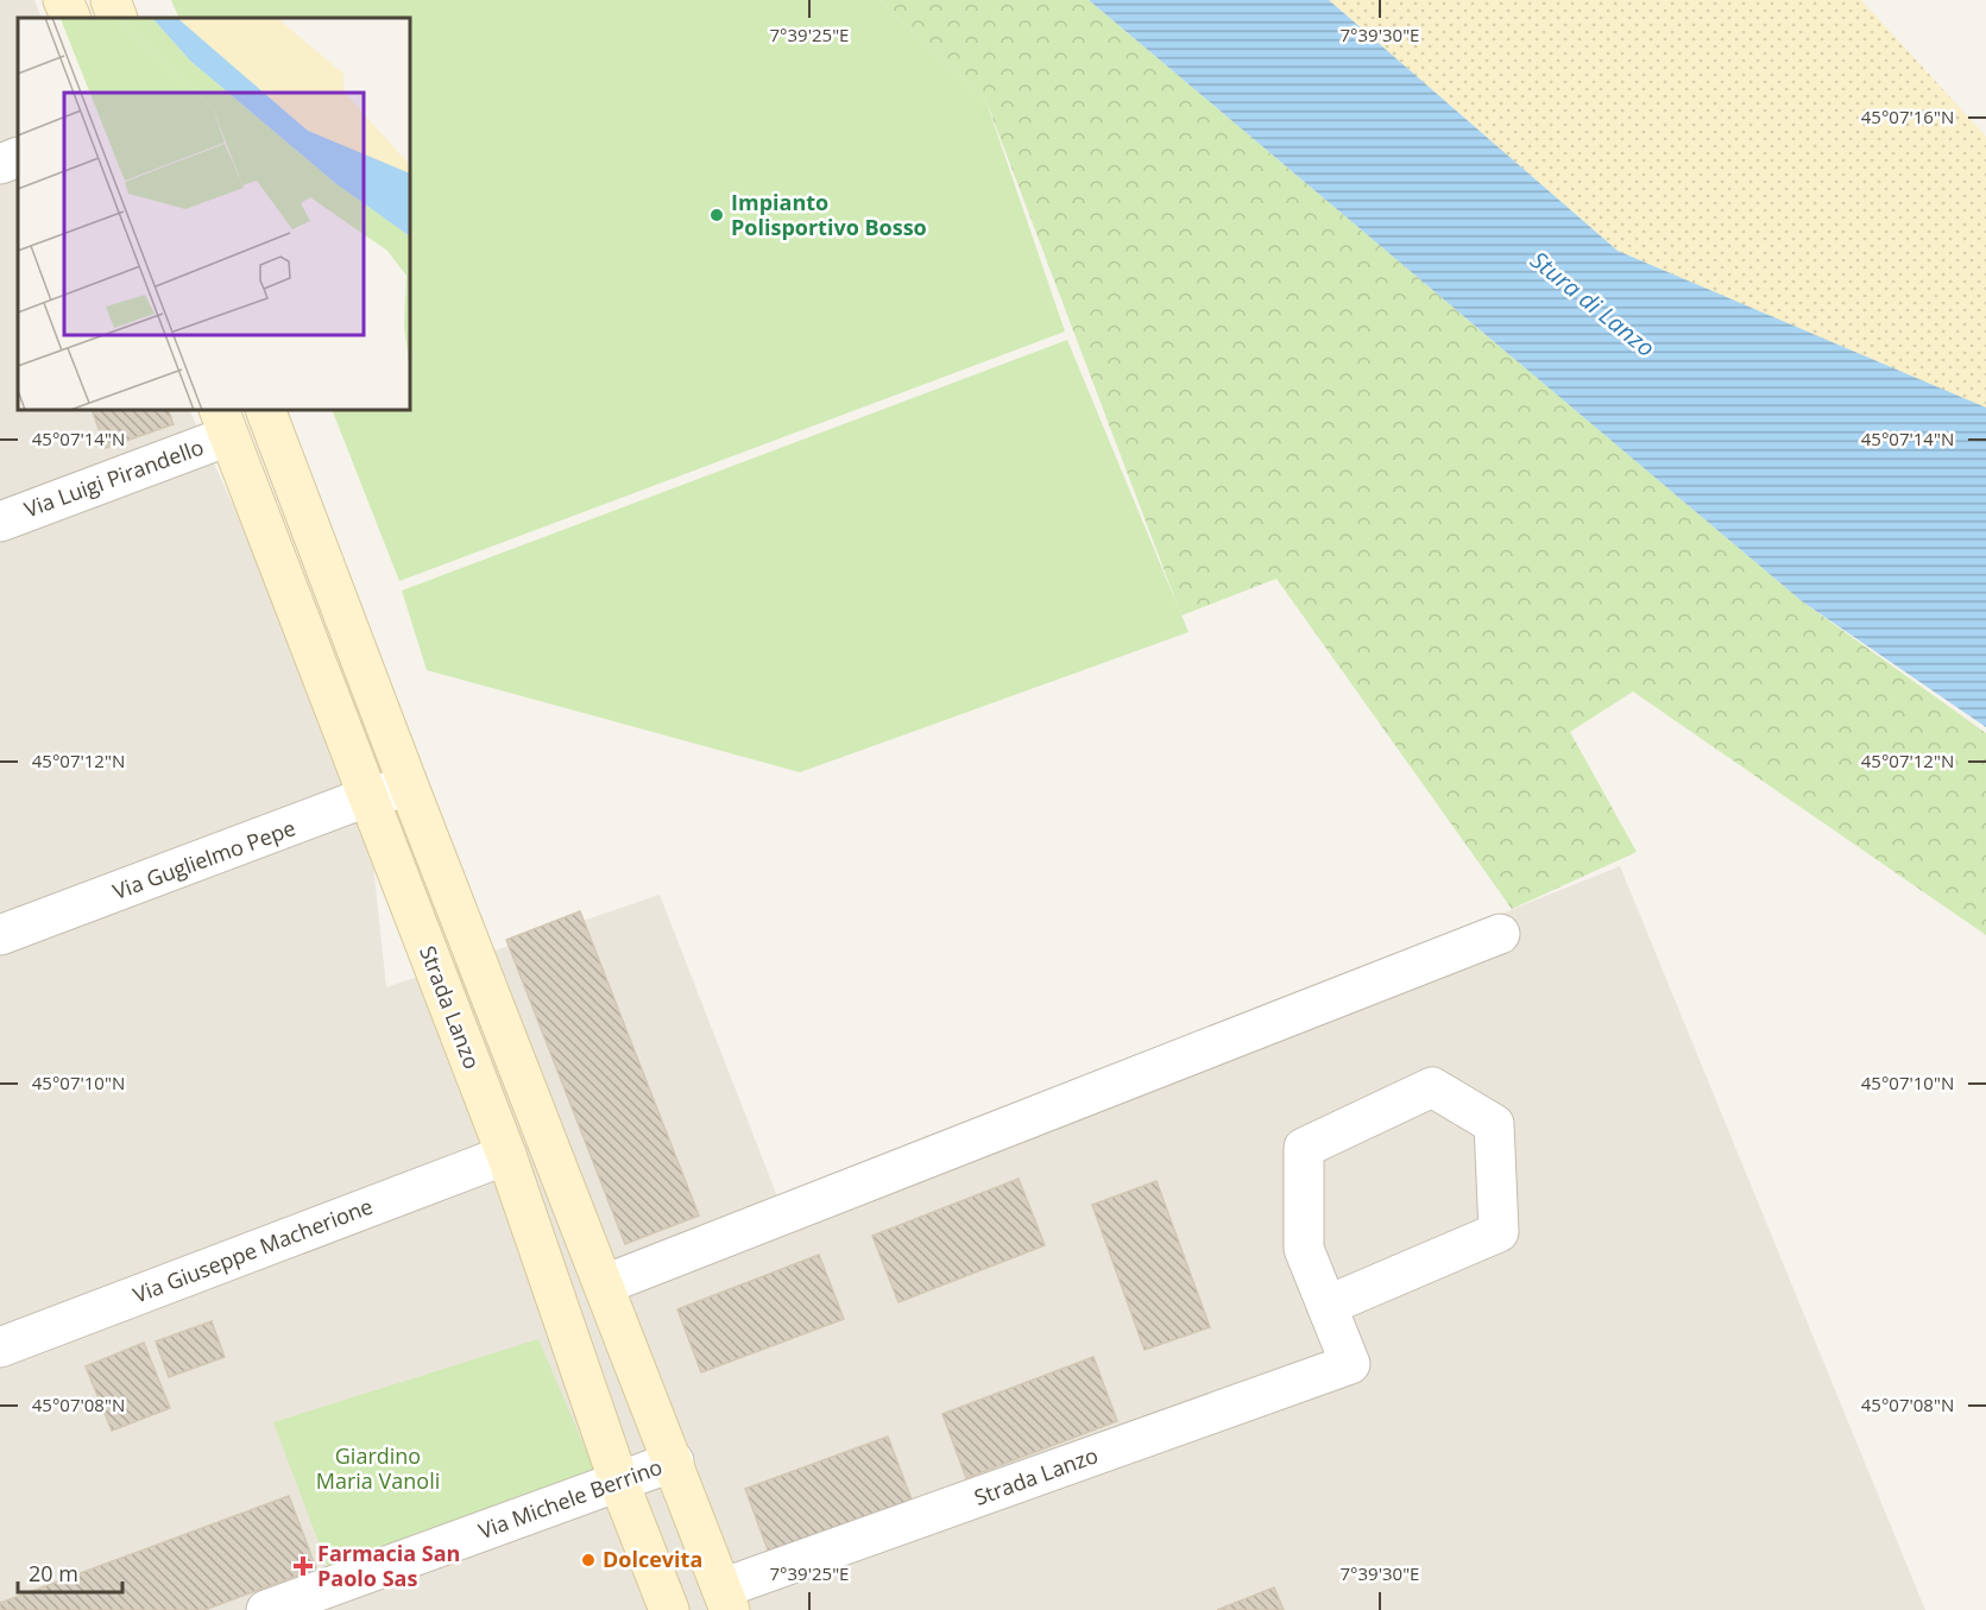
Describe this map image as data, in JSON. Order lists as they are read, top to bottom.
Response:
{
  "streets": {
    "street": [
      "Via Luigi Pirandello",
      "Via Guglielmo Pepe",
      "Strada Lanzo",
      "Via Giuseppe Macherione",
      "Via Michele Berrino"
    ]
  },
  "crossings": [
    ["Via Luigi Pirandello", "Strada Lanzo"],
    ["Via Guglielmo Pepe", "Strada Lanzo"],
    ["Strada Lanzo", "Via Giuseppe Macherione"],
    ["Strada Lanzo", "Via Michele Berrino"]
  ],
  "water": ["Stura di Lanzo"],
  "parks": ["Giardino Maria Vanoli"],
  "places": {
    "other": ["Impianto Polisportivo Bosso", "Dolcevita"],
    "health": ["Farmacia San Paolo Sas"]
  },
  "scale_bar": "20 m",
  "coordinates": [
    "7°39'25\"E",
    "7°39'30\"E",
    "45°07'16\"N",
    "45°07'14\"N",
    "45°07'12\"N",
    "45°07'10\"N",
    "45°07'08\"N"
  ]
}
